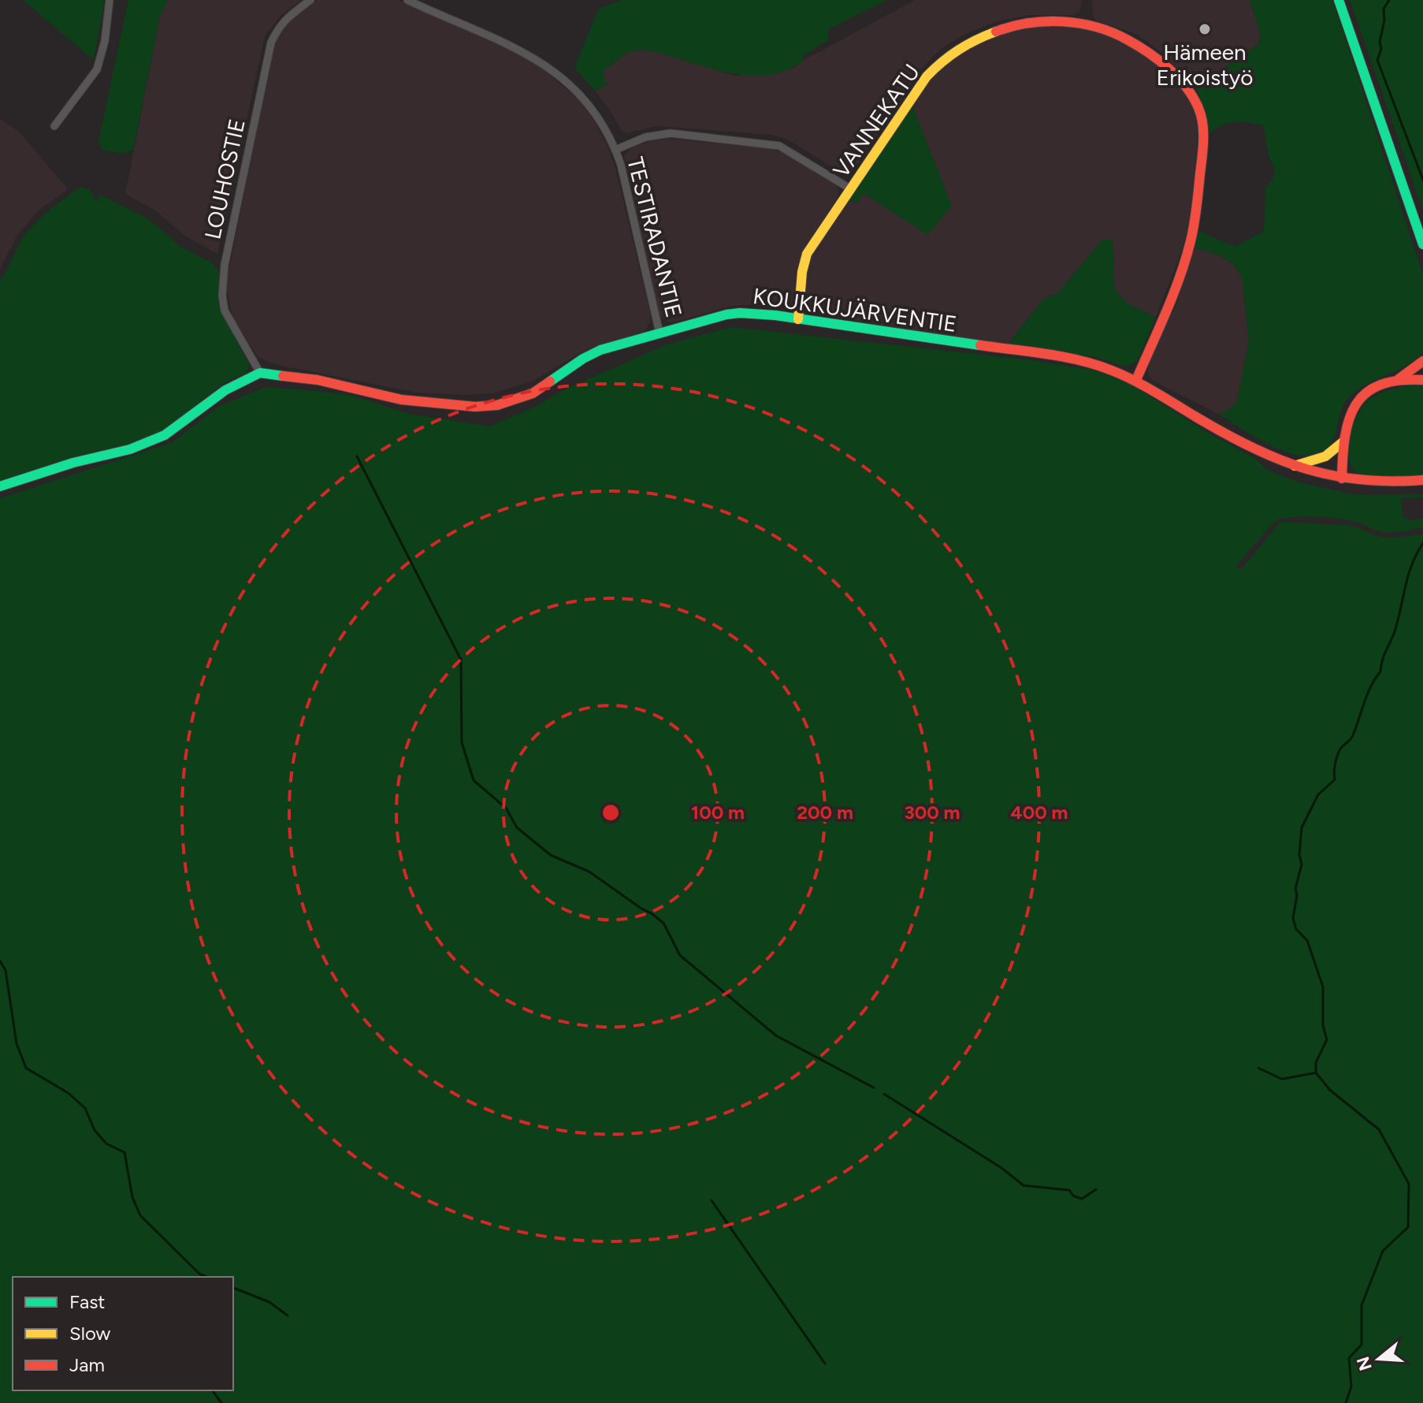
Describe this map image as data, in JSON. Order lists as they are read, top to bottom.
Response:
{
  "streets": {
    "main road": ["VANNEKATU", "KOUKKUJÄRVENTIE"],
    "street": ["LOUHOSTIE", "TESTIRADANTIE"]
  },
  "crossings": [
    ["VANNEKATU", "KOUKKUJÄRVENTIE"],
    ["LOUHOSTIE", "KOUKKUJÄRVENTIE"],
    ["TESTIRADANTIE", "KOUKKUJÄRVENTIE"]
  ],
  "places": ["Hämeen Erikoistyö"],
  "legend": ["Fast", "Slow", "Jam"],
  "north": "left",
  "rings": [
    "100 m",
    "200 m",
    "300 m",
    "400 m"
  ]
}
